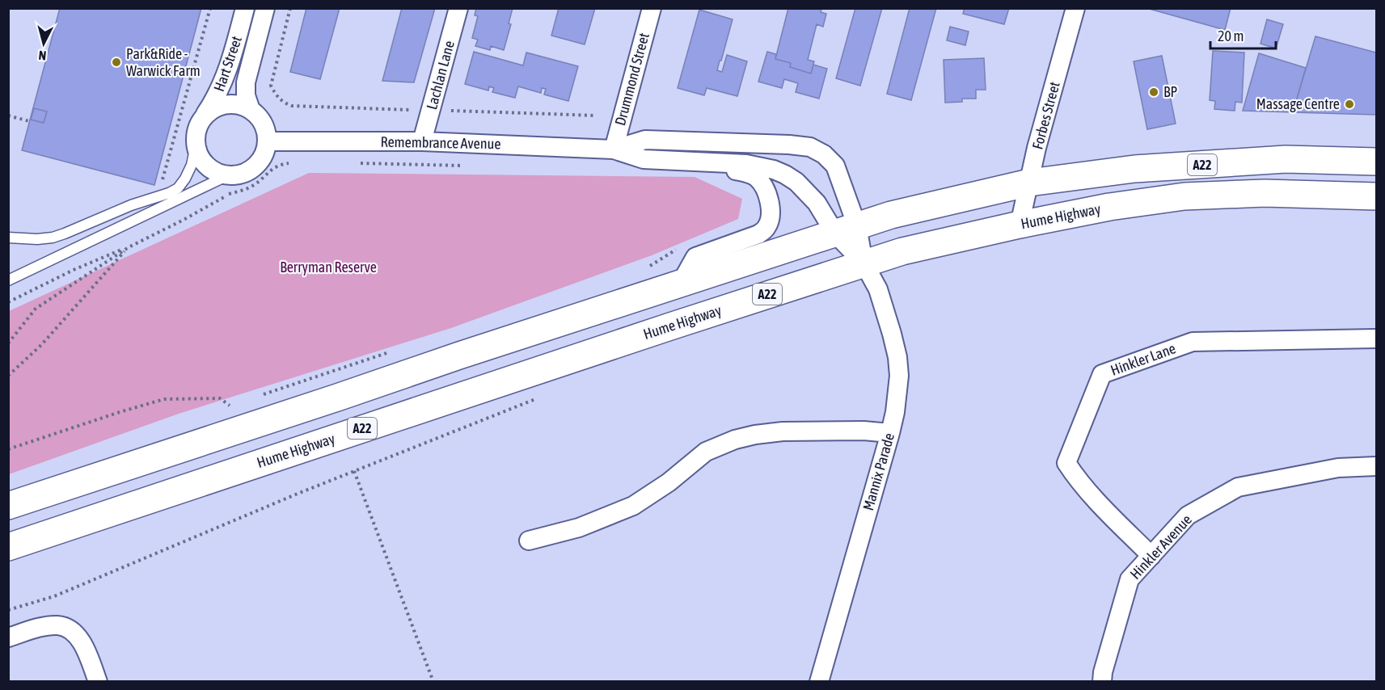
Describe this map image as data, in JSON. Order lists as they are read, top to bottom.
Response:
{
  "streets": {
    "highway": ["A22", "Hume Highway"],
    "street": [
      "Hart Street",
      "Lachlan Lane",
      "Drummond Street",
      "Forbes Street",
      "Remembrance Avenue",
      "Hinkler Lane",
      "Mannix Parade",
      "Hinkler Avenue"
    ]
  },
  "crossings": [
    ["Hart Street", "Remembrance Avenue"],
    ["Lachlan Lane", "Remembrance Avenue"],
    ["Drummond Street", "Remembrance Avenue"],
    ["Forbes Street", "A22"],
    ["Forbes Street", "Hume Highway"],
    ["Remembrance Avenue", "A22"],
    ["Remembrance Avenue", "Mannix Parade"],
    ["A22", "Mannix Parade"],
    ["Hume Highway", "Mannix Parade"],
    ["Hinkler Lane", "Hinkler Avenue"]
  ],
  "parks": ["Berryman Reserve"],
  "places": ["Park&Ride - Warwick Farm", "BP", "Massage Centre"],
  "scale_bar": "20 m",
  "north": "bottom"
}
